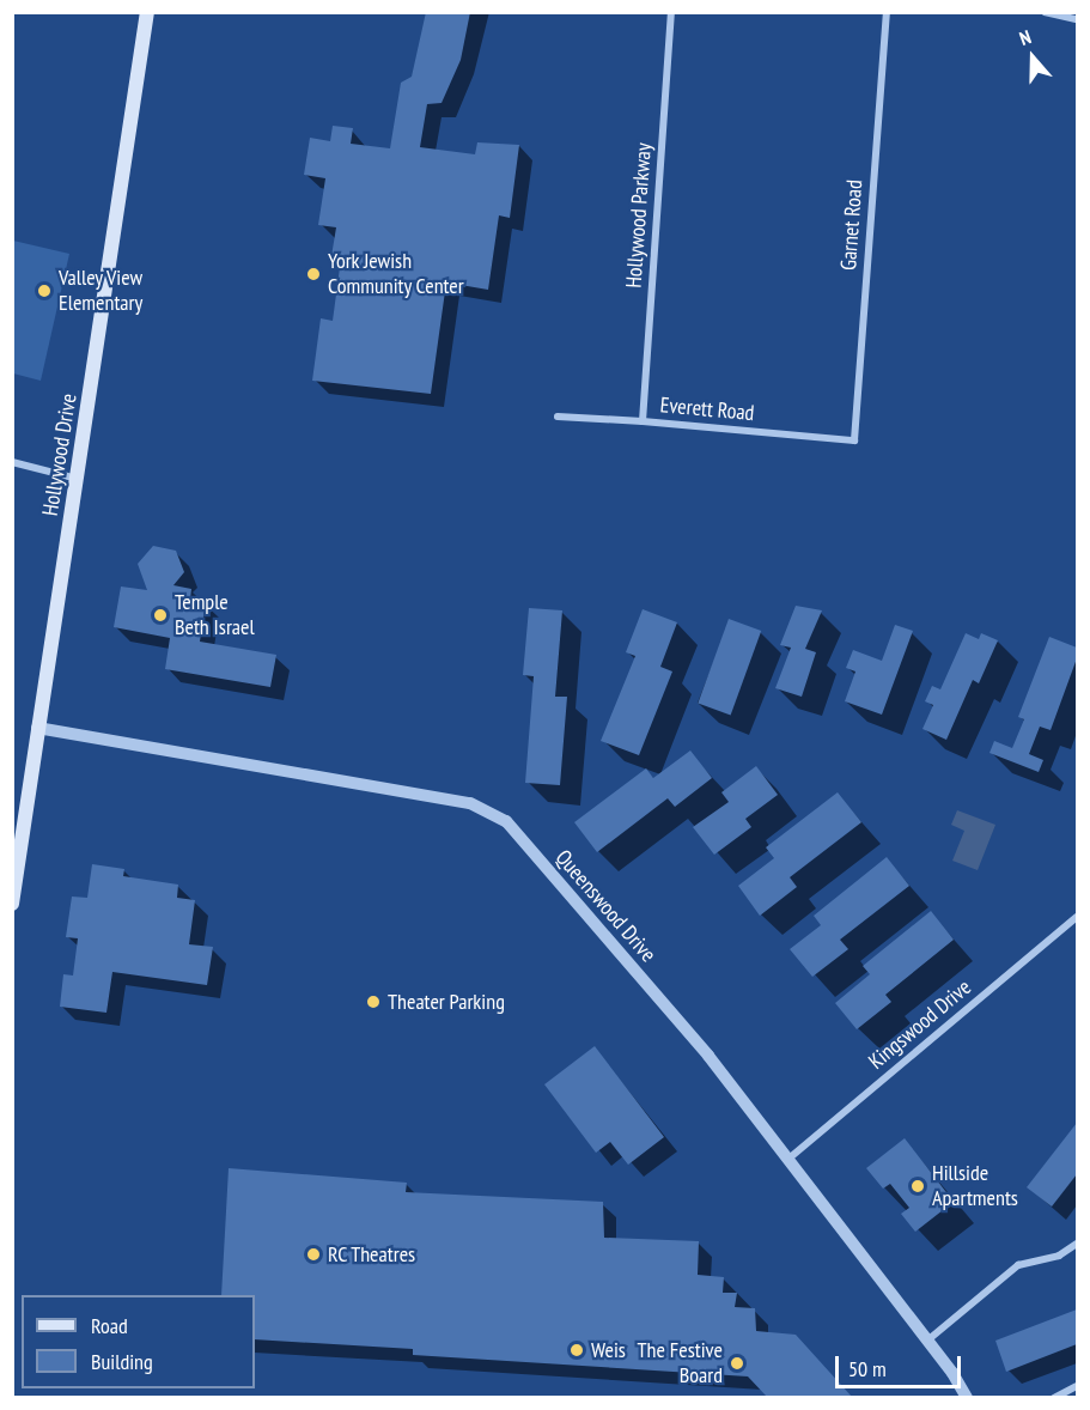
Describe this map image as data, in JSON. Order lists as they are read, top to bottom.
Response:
{
  "streets": {
    "main road": ["Hollywood Drive"],
    "street": [
      "Hollywood Parkway",
      "Garnet Road",
      "Everett Road",
      "Queenswood Drive",
      "Kingswood Drive"
    ]
  },
  "crossings": [
    ["Hollywood Parkway", "Everett Road"],
    ["Garnet Road", "Everett Road"],
    ["Hollywood Drive", "Queenswood Drive"],
    ["Queenswood Drive", "Kingswood Drive"]
  ],
  "places": [
    "York Jewish Community Center",
    "Valley View Elementary",
    "Temple Beth Israel",
    "Theater Parking",
    "Hillside Apartments",
    "RC Theatres",
    "Weis",
    "The Festive Board"
  ],
  "legend": ["Road", "Building"],
  "scale_bar": "50 m",
  "north": "top"
}
